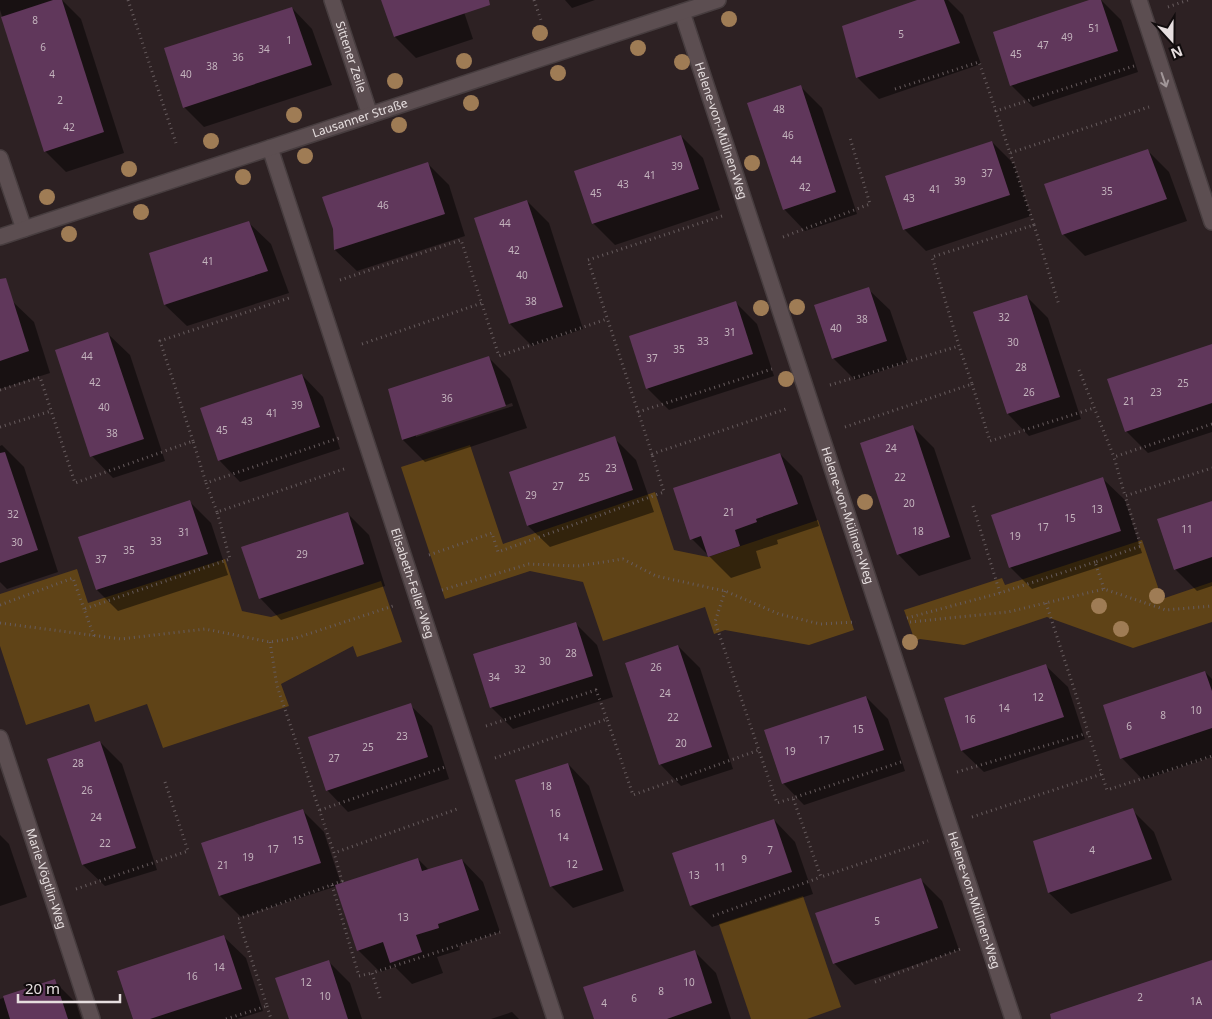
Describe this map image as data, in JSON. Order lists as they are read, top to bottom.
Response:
{
  "streets": {
    "street": [
      "Sittener Zeile",
      "Lausanner Straße",
      "Helene-von-Mülinen-Weg",
      "Elisabeth-Feller-Weg",
      "Marie-Vögtlin-Weg"
    ]
  },
  "crossings": [
    ["Sittener Zeile", "Lausanner Straße"],
    ["Lausanner Straße", "Helene-von-Mülinen-Weg"],
    ["Lausanner Straße", "Elisabeth-Feller-Weg"]
  ],
  "house_numbers": [
    "8",
    "51",
    "5",
    "49",
    "1",
    "47",
    "6",
    "34",
    "45",
    "36",
    "38",
    "4",
    "40",
    "2",
    "48",
    "42",
    "46",
    "44",
    "39",
    "37",
    "41",
    "39",
    "43",
    "42",
    "41",
    "35",
    "45",
    "43",
    "46",
    "44",
    "42",
    "41",
    "40",
    "38",
    "32",
    "38",
    "40",
    "31",
    "33",
    "30",
    "35",
    "44",
    "37",
    "28",
    "42",
    "25",
    "26",
    "23",
    "36",
    "21",
    "39",
    "40",
    "41",
    "43",
    "45",
    "38",
    "24",
    "23",
    "25",
    "22",
    "27",
    "29",
    "20",
    "13",
    "21",
    "32",
    "15",
    "17",
    "11",
    "18",
    "31",
    "19",
    "33",
    "30",
    "35",
    "29",
    "37",
    "28",
    "30",
    "26",
    "32",
    "34",
    "24",
    "12",
    "14",
    "10",
    "8",
    "22",
    "16",
    "6",
    "15",
    "23",
    "17",
    "20",
    "25",
    "19",
    "27",
    "28",
    "18",
    "26",
    "16",
    "24",
    "14",
    "15",
    "22",
    "17",
    "7",
    "4",
    "19",
    "9",
    "12",
    "21",
    "11",
    "13",
    "13",
    "5",
    "14",
    "16",
    "12",
    "10",
    "8",
    "10",
    "2",
    "6",
    "1A",
    "4"
  ],
  "scale_bar": "20 m",
  "north": "bottom"
}
